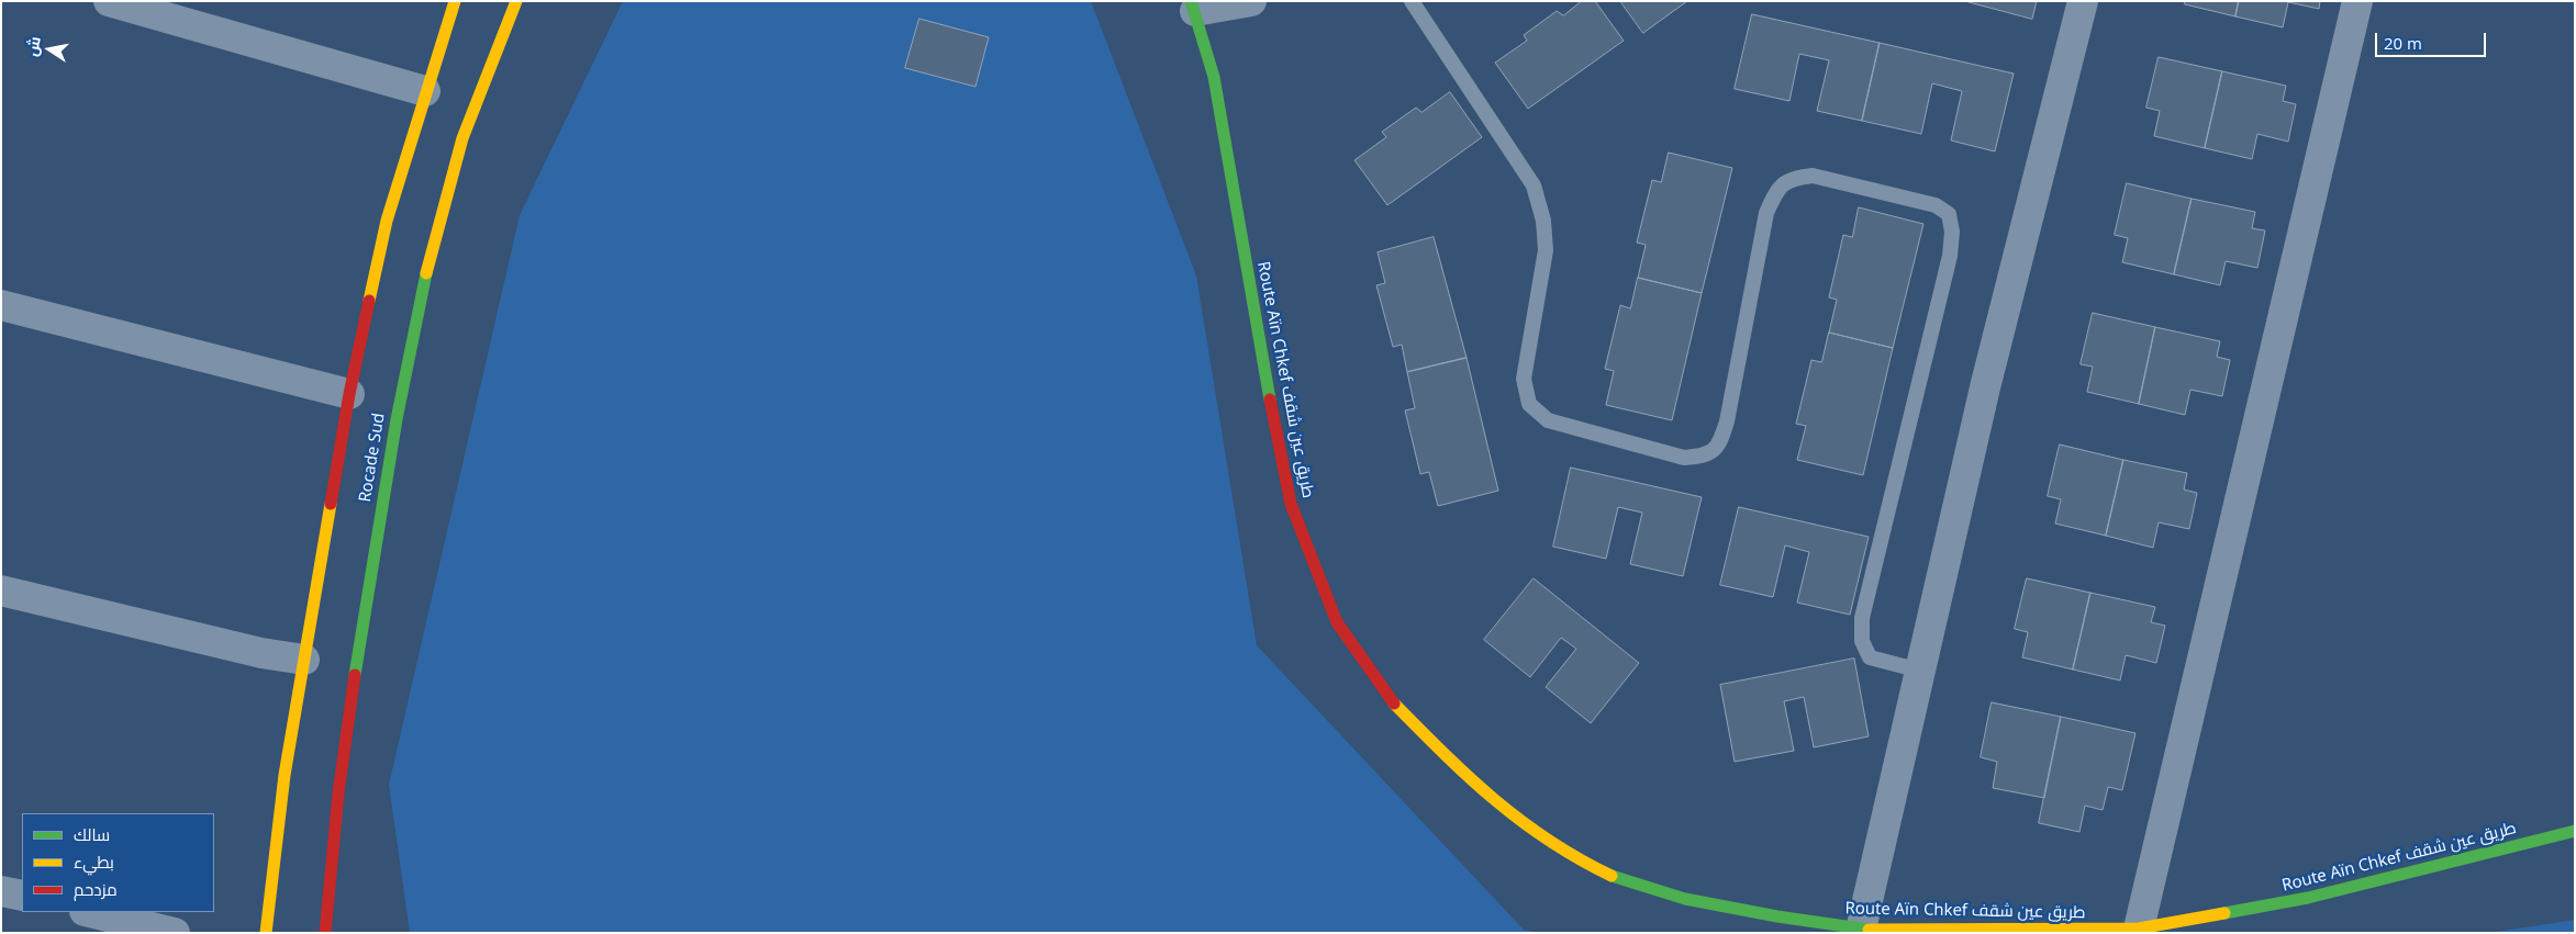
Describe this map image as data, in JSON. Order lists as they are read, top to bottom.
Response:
{
  "streets": {
    "main road": ["Route Aïn Chkef طريق عين شقف", "Rocade Sud"]
  },
  "legend": ["سالك", "بطيء", "مزدحم"],
  "scale_bar": "20 m",
  "north": "left"
}
